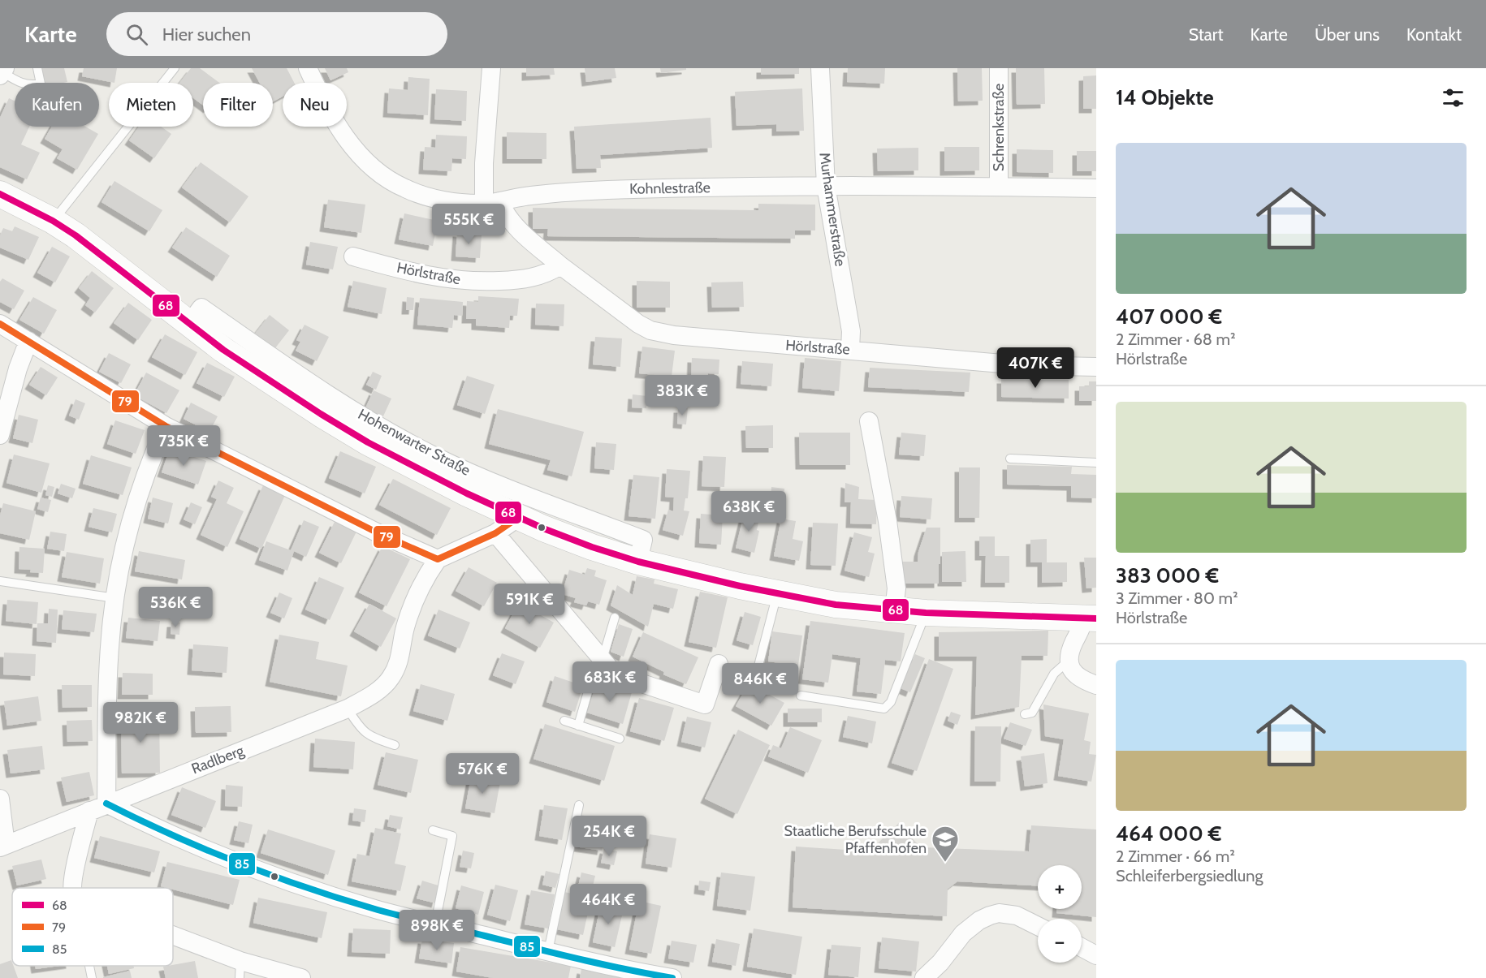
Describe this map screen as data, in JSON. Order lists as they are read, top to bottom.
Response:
{
  "streets": {
    "street": [
      "Schrenkstraße",
      "Kohnlestraße",
      "Murhammerstraße",
      "Hörlstraße",
      "Hohenwarter Straße",
      "Radlberg"
    ]
  },
  "crossings": [
    ["Schrenkstraße", "Kohnlestraße"],
    ["Kohnlestraße", "Murhammerstraße"],
    ["Kohnlestraße", "Hörlstraße"],
    ["Murhammerstraße", "Hörlstraße"]
  ],
  "places": {
    "school or university": ["Staatliche Berufsschule Pfaffenhofen"]
  },
  "lines": ["transit line 68", "transit line 79", "transit line 85"],
  "legend": ["68", "79", "85"],
  "page": {
    "header": "Karte",
    "search": "Hier suchen",
    "nav": [
      "Start",
      "Karte",
      "Über uns",
      "Kontakt"
    ],
    "heading": "14 Objekte",
    "chip": [
      "Kaufen",
      "Mieten",
      "Filter",
      "Neu"
    ],
    "list": [
      {
        "name": "407 000 €",
        "note": "2 Zimmer · 68 m² · Hörlstraße"
      },
      {
        "name": "383 000 €",
        "note": "3 Zimmer · 80 m² · Hörlstraße"
      },
      {
        "name": "464 000 €",
        "note": "2 Zimmer · 66 m² · Schleiferbergsiedlung"
      }
    ],
    "price": [
      "555K €",
      "407K €",
      "383K €",
      "735K €",
      "638K €",
      "591K €",
      "536K €",
      "683K €",
      "846K €",
      "982K €",
      "576K €",
      "254K €",
      "464K €",
      "898K €"
    ],
    "map_buttons": ["+", "−"]
  }
}
